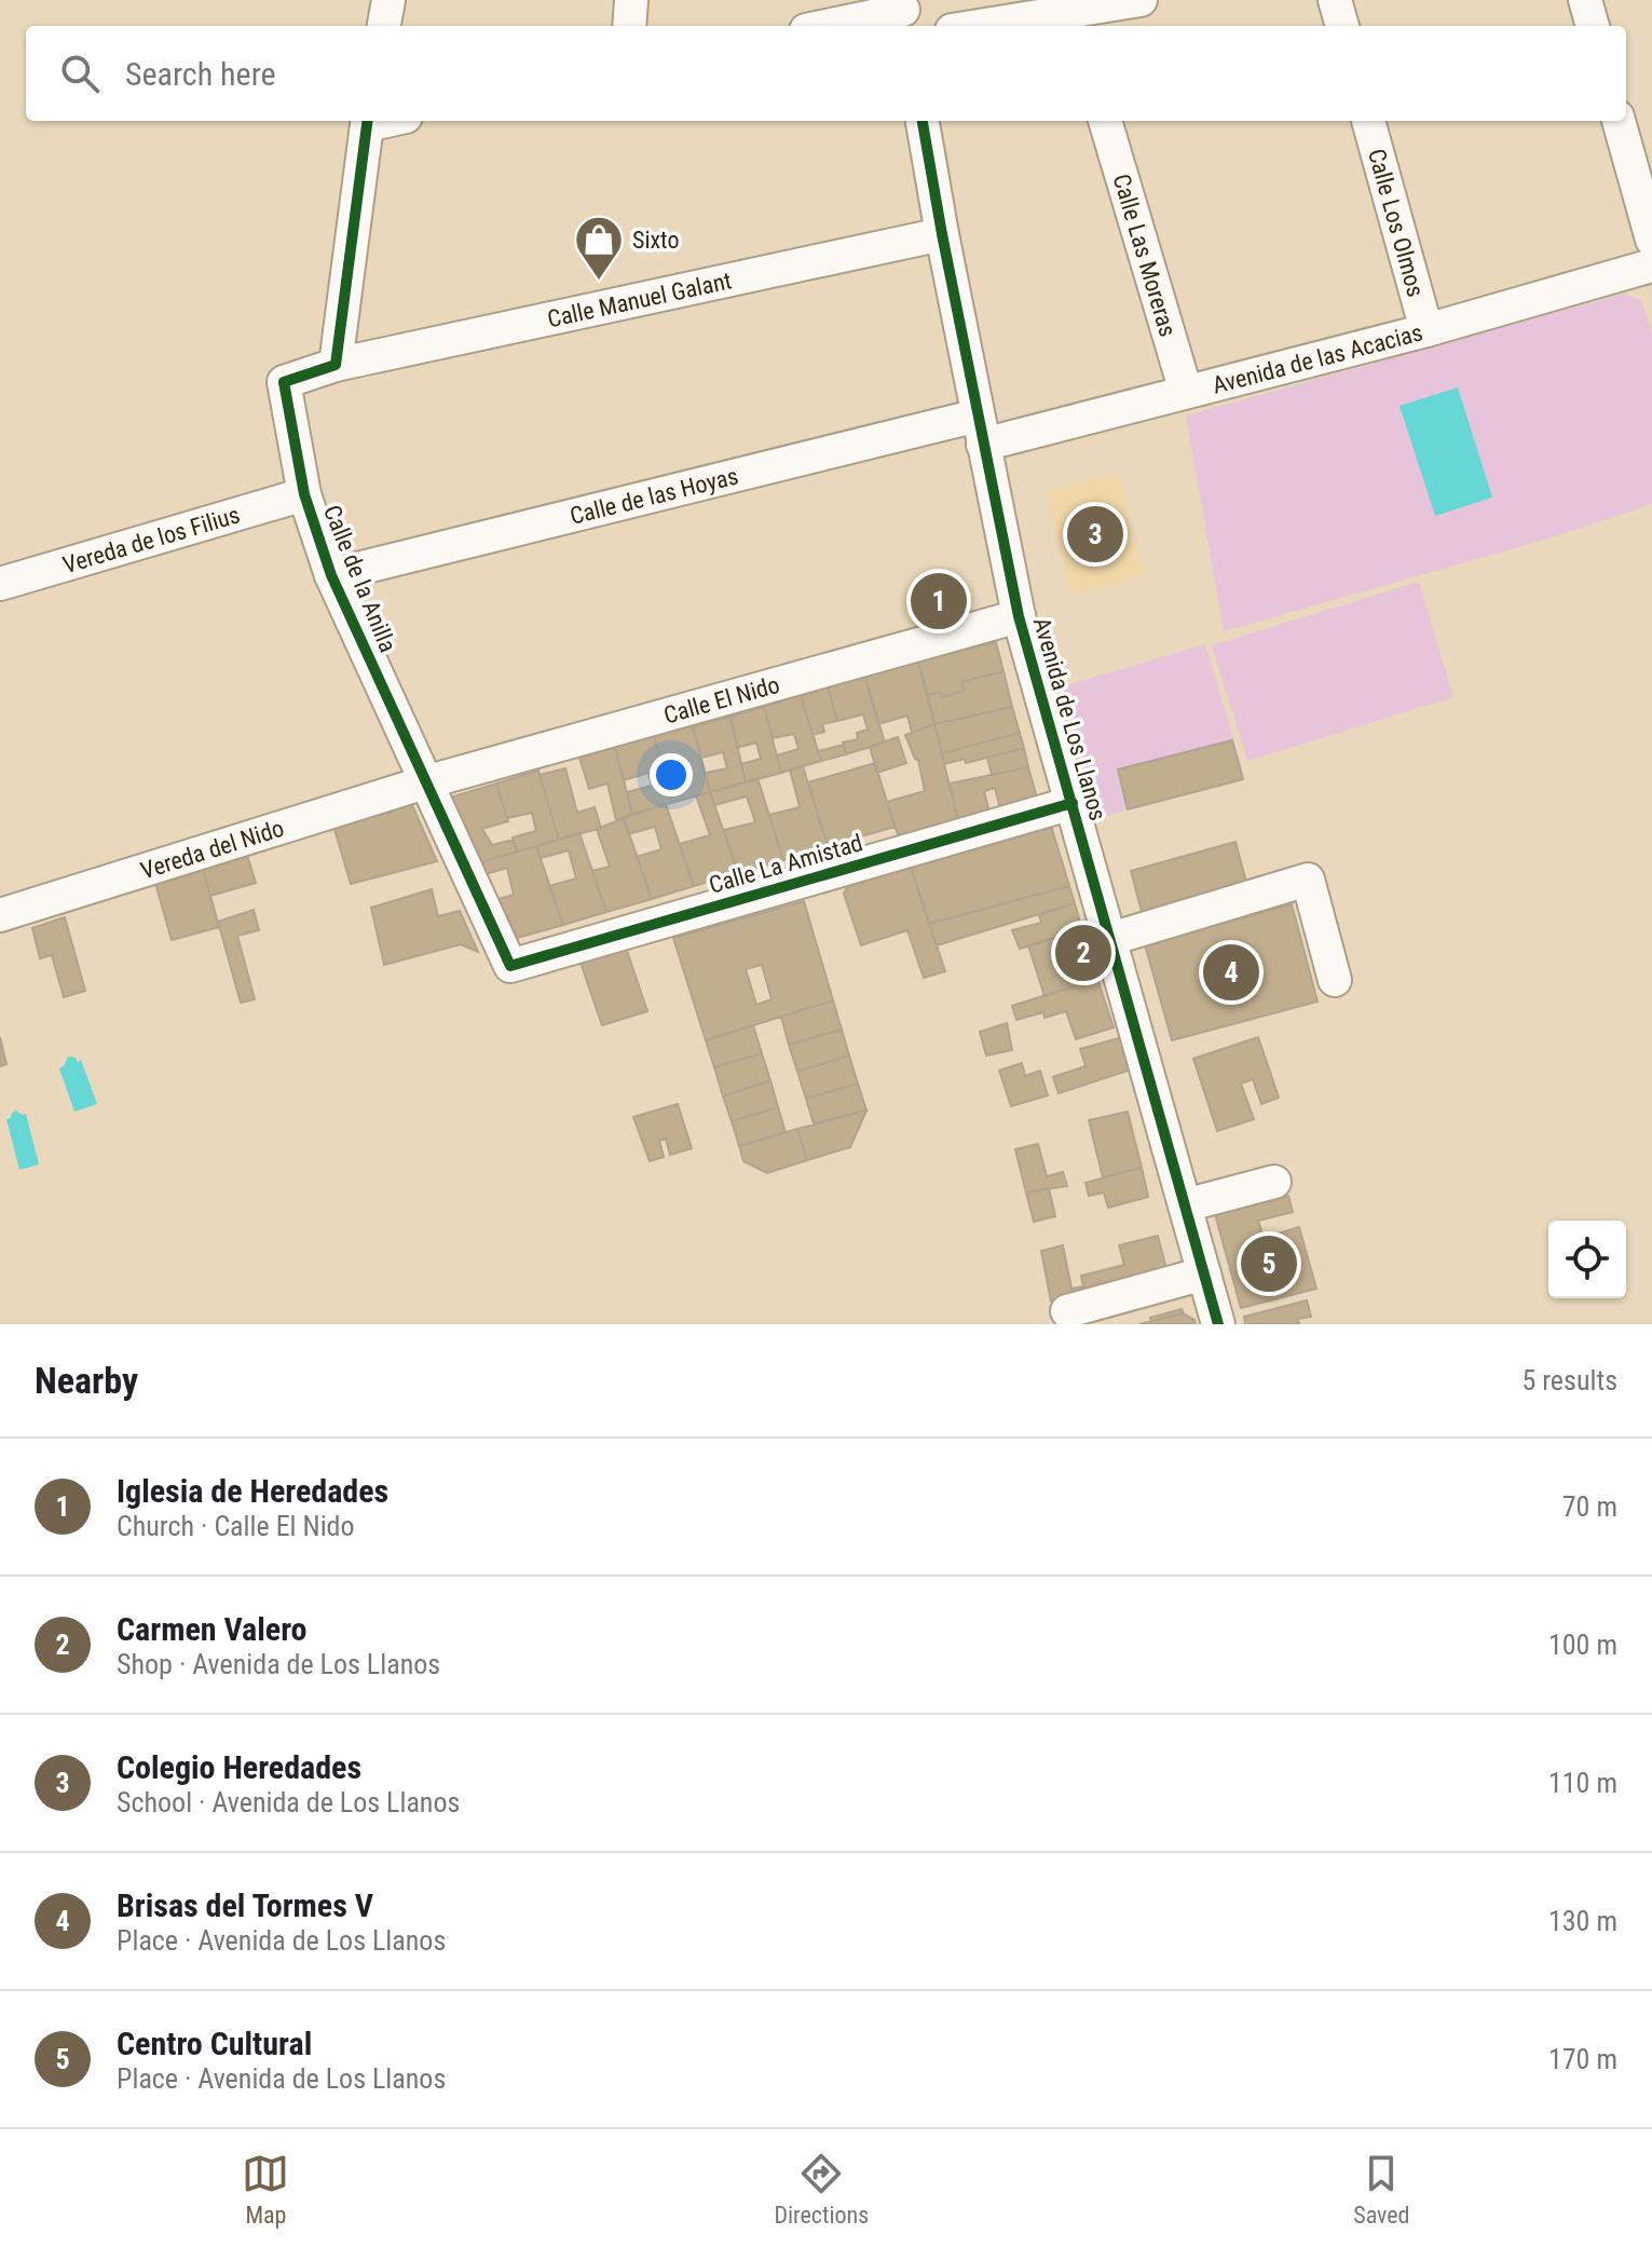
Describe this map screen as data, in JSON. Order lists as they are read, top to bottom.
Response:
{
  "streets": {
    "street": [
      "Calle Los Olmos",
      "Calle Las Moreras",
      "Calle Manuel Galant",
      "Avenida de las Acacias",
      "Calle de las Hoyas",
      "Vereda de los Filius",
      "Calle de la Anilla",
      "Calle El Nido",
      "Avenida de Los Llanos",
      "Vereda del Nido",
      "Calle La Amistad"
    ]
  },
  "crossings": [
    ["Calle Los Olmos", "Avenida de las Acacias"],
    ["Calle Las Moreras", "Avenida de las Acacias"],
    ["Calle Manuel Galant", "Calle de la Anilla"],
    ["Calle Manuel Galant", "Avenida de Los Llanos"],
    ["Avenida de las Acacias", "Calle de las Hoyas"],
    ["Avenida de las Acacias", "Avenida de Los Llanos"],
    ["Calle de las Hoyas", "Calle de la Anilla"],
    ["Calle de las Hoyas", "Avenida de Los Llanos"],
    ["Vereda de los Filius", "Calle de la Anilla"],
    ["Calle de la Anilla", "Calle El Nido"],
    ["Calle de la Anilla", "Vereda del Nido"],
    ["Calle de la Anilla", "Calle La Amistad"],
    ["Calle El Nido", "Avenida de Los Llanos"],
    ["Calle El Nido", "Vereda del Nido"],
    ["Avenida de Los Llanos", "Calle La Amistad"]
  ],
  "places": {
    "shop": ["Sixto"]
  },
  "page": {
    "search": "Search here",
    "pins": [
      "3",
      "1",
      "2",
      "4",
      "5"
    ],
    "heading": ["Nearby", "5 results"],
    "list": [
      {
        "mark": "1",
        "name": "Iglesia de Heredades",
        "note": "Church · Calle El Nido",
        "value": "70 m"
      },
      {
        "mark": "2",
        "name": "Carmen Valero",
        "note": "Shop · Avenida de Los Llanos",
        "value": "100 m"
      },
      {
        "mark": "3",
        "name": "Colegio Heredades",
        "note": "School · Avenida de Los Llanos",
        "value": "110 m"
      },
      {
        "mark": "4",
        "name": "Brisas del Tormes V",
        "note": "Place · Avenida de Los Llanos",
        "value": "130 m"
      },
      {
        "mark": "5",
        "name": "Centro Cultural",
        "note": "Place · Avenida de Los Llanos",
        "value": "170 m"
      }
    ],
    "nav": ["Map", "Directions", "Saved"]
  }
}
